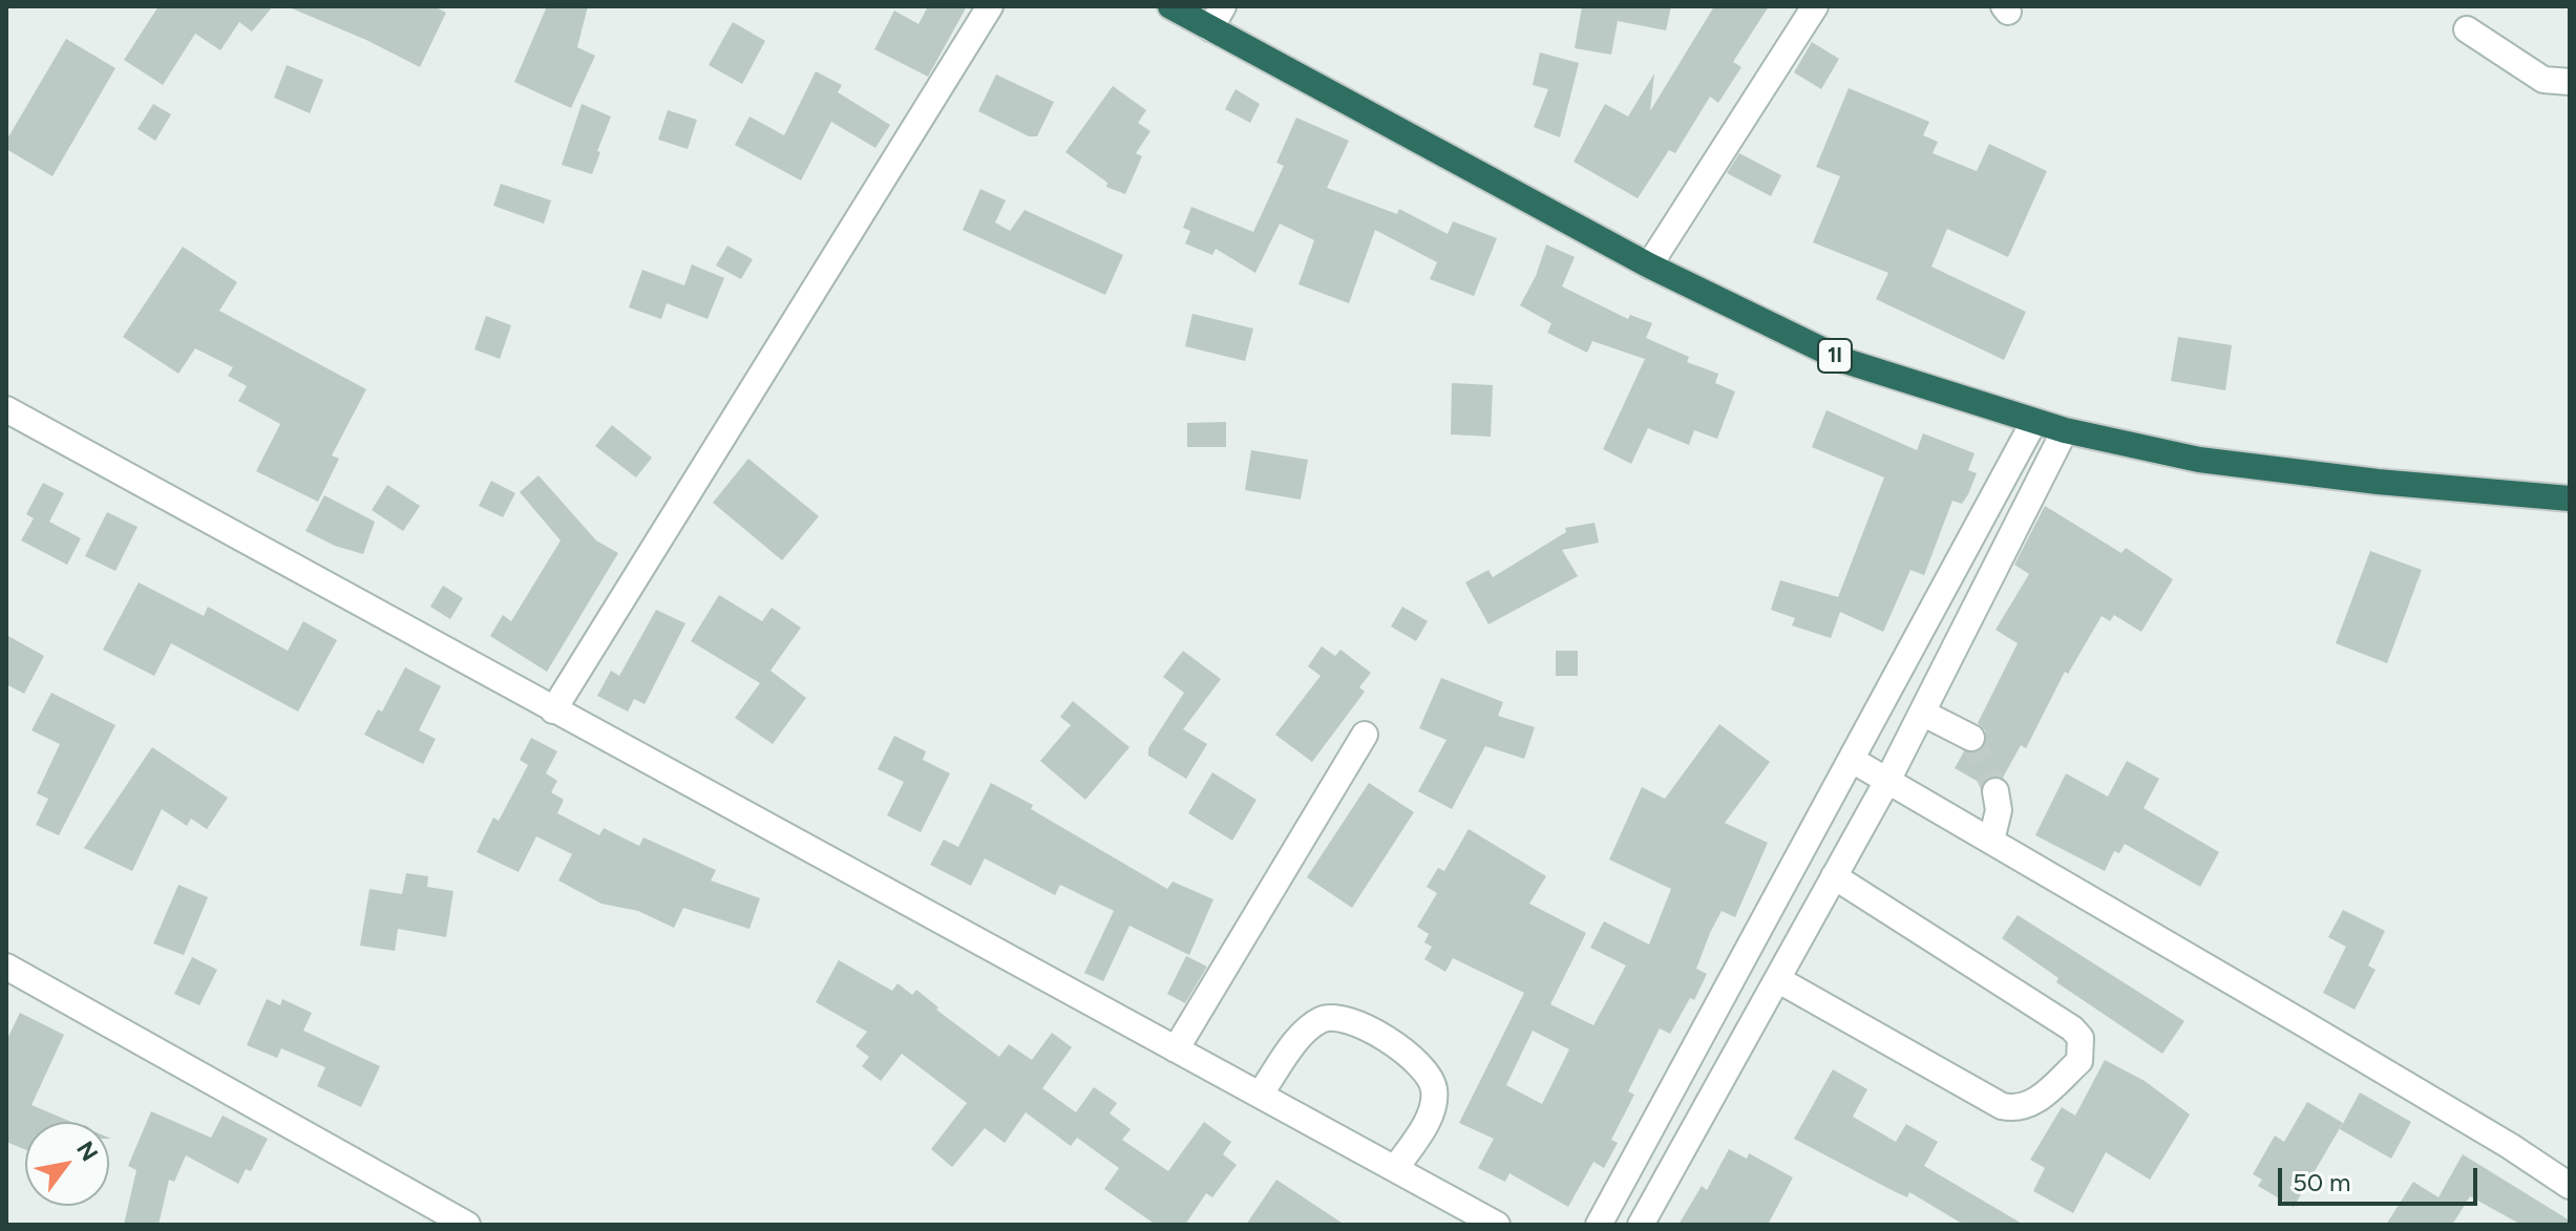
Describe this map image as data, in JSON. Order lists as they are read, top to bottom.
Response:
{
  "streets": {
    "highway": ["1I"]
  },
  "scale_bar": "50 m",
  "north": "top right"
}
